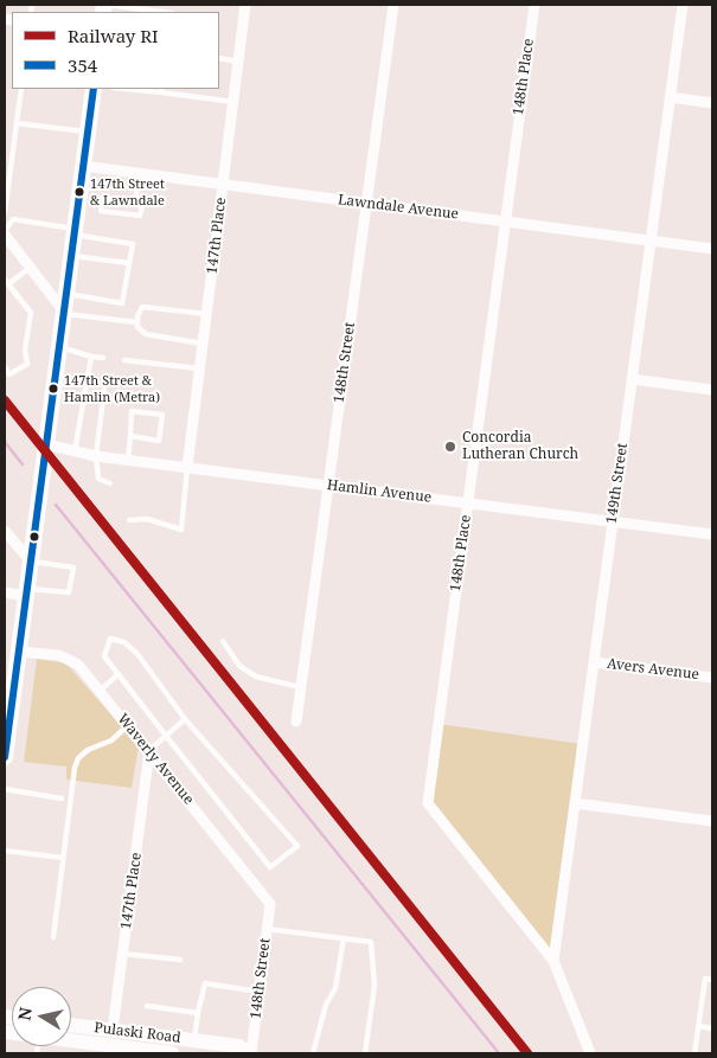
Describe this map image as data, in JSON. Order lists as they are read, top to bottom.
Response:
{
  "streets": {
    "main road": ["Pulaski Road"],
    "street": [
      "148th Place",
      "Lawndale Avenue",
      "147th Place",
      "148th Street",
      "149th Street",
      "Hamlin Avenue",
      "Avers Avenue",
      "Waverly Avenue"
    ]
  },
  "crossings": [
    ["148th Place", "Lawndale Avenue"],
    ["148th Place", "149th Street"],
    ["148th Place", "Hamlin Avenue"],
    ["Lawndale Avenue", "147th Place"],
    ["Lawndale Avenue", "148th Street"],
    ["Lawndale Avenue", "149th Street"],
    ["147th Place", "Hamlin Avenue"],
    ["147th Place", "Waverly Avenue"],
    ["147th Place", "Pulaski Road"],
    ["148th Street", "Hamlin Avenue"],
    ["148th Street", "Waverly Avenue"],
    ["148th Street", "Pulaski Road"],
    ["149th Street", "Hamlin Avenue"],
    ["149th Street", "Avers Avenue"]
  ],
  "places": ["147th Street & Lawndale", "147th Street & Hamlin (Metra)", "Concordia Lutheran Church"],
  "lines": ["transit line 354", "rail line RI"],
  "legend": ["Railway RI", "354"],
  "north": "left"
}
